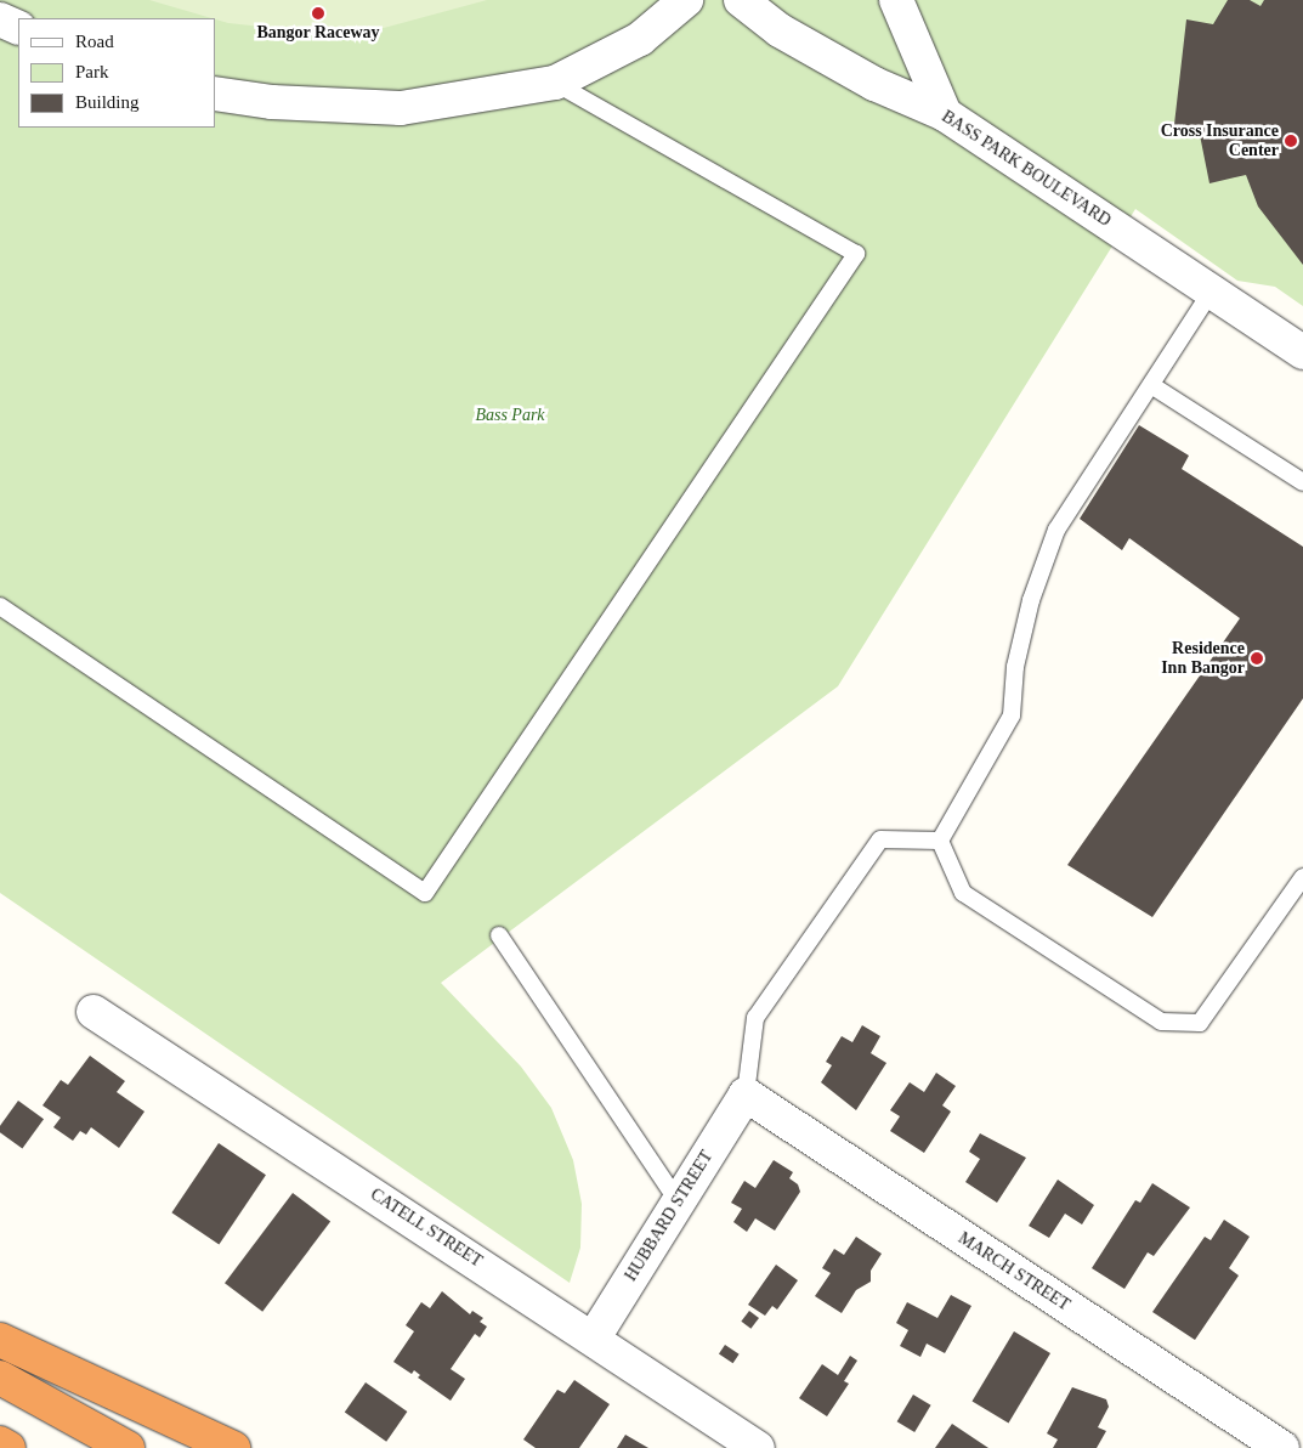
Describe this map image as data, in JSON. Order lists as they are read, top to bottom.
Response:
{
  "streets": {
    "street": [
      "BASS PARK BOULEVARD",
      "HUBBARD STREET",
      "CATELL STREET",
      "MARCH STREET"
    ]
  },
  "crossings": [
    ["HUBBARD STREET", "CATELL STREET"],
    ["HUBBARD STREET", "MARCH STREET"]
  ],
  "parks": ["Bass Park"],
  "places": ["Bangor Raceway", "Cross Insurance Center", "Residence Inn Bangor"],
  "legend": ["Road", "Park", "Building"]
}
